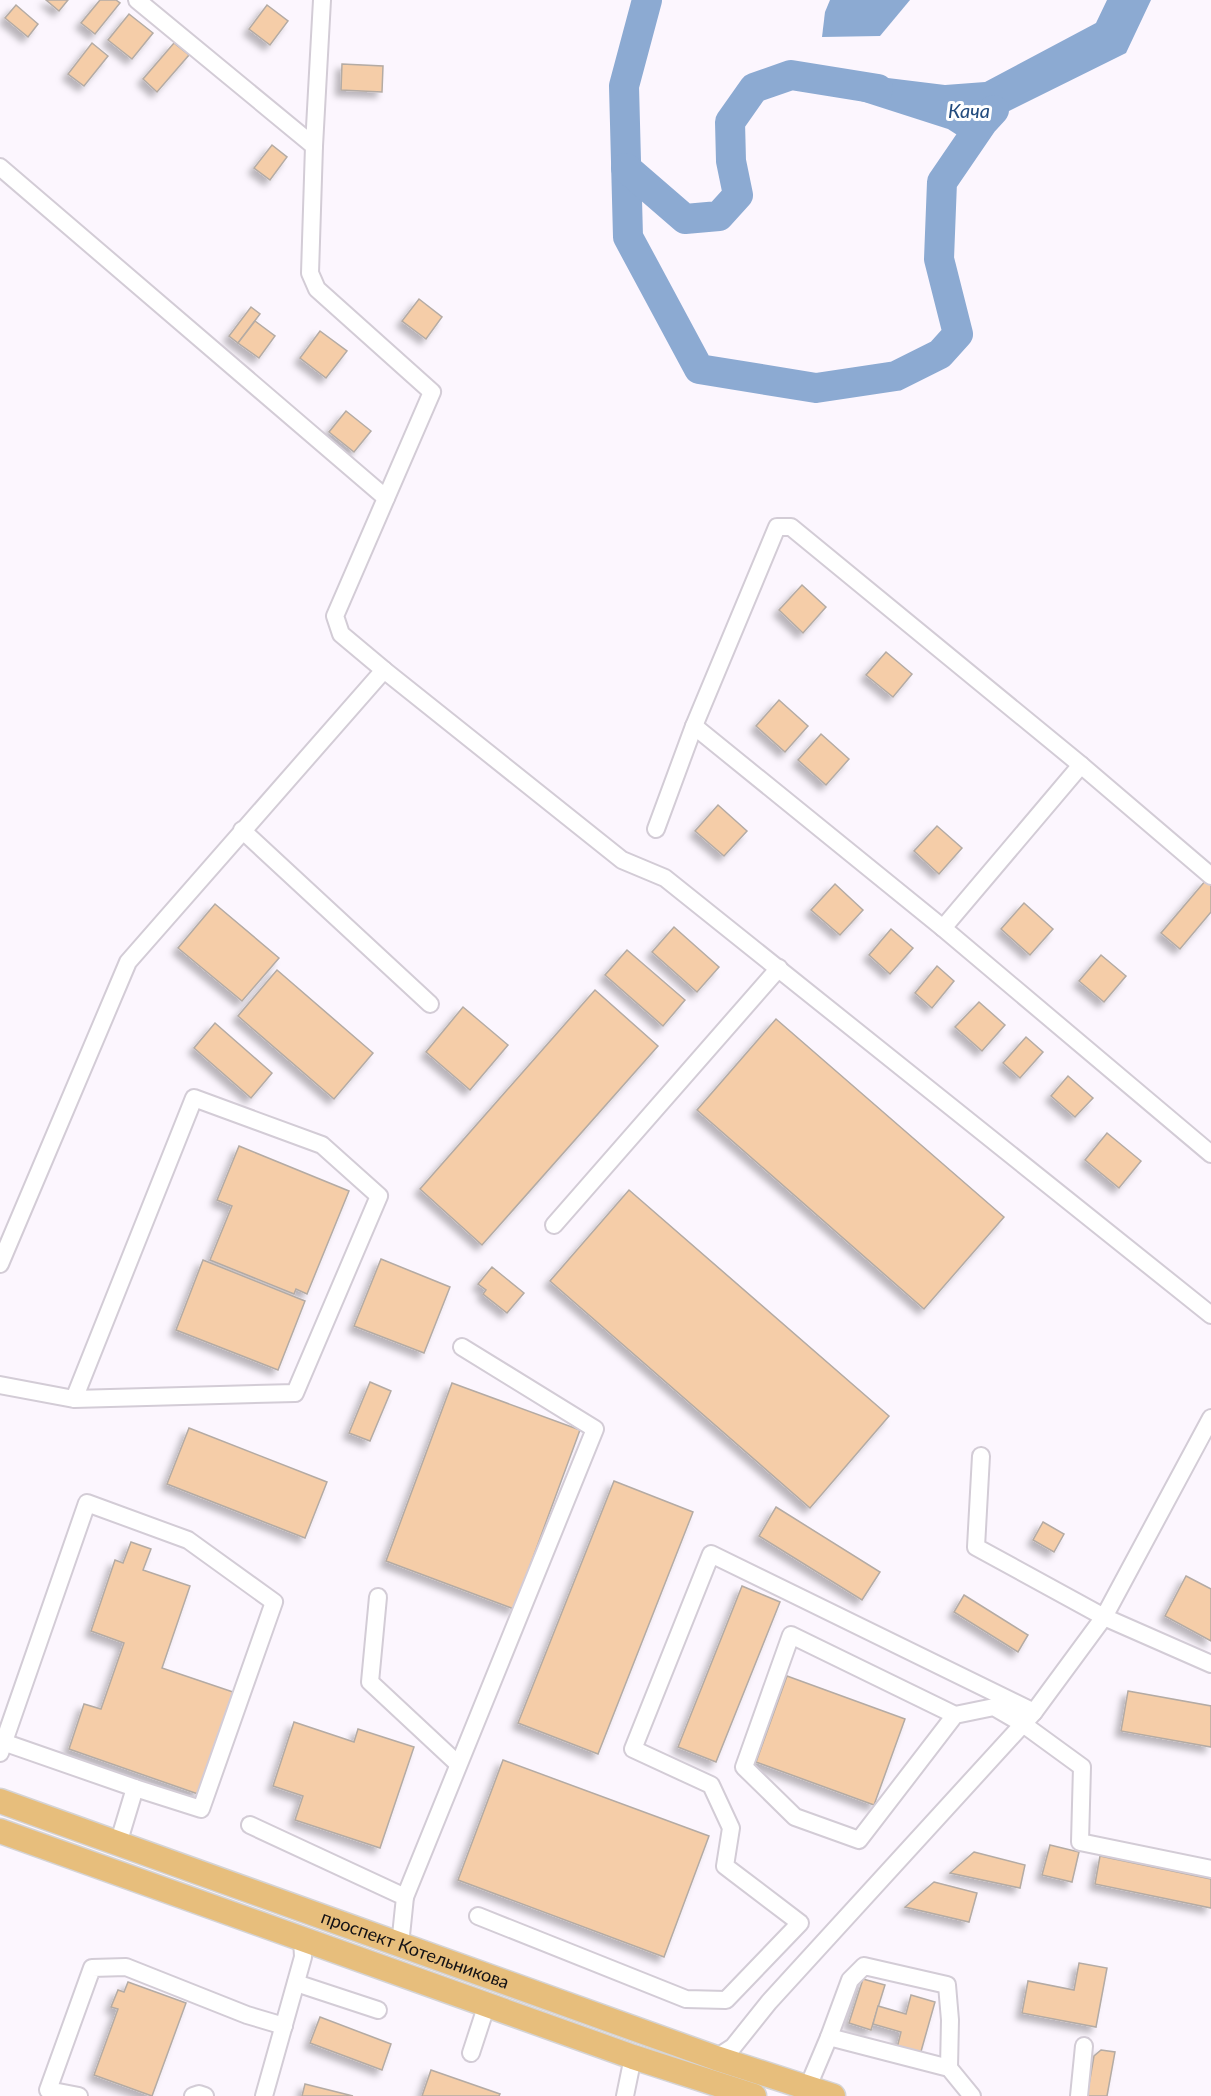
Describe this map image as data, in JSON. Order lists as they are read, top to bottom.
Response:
{
  "streets": {
    "highway": ["проспект Котельникова"]
  },
  "water": ["Кача"]
}
